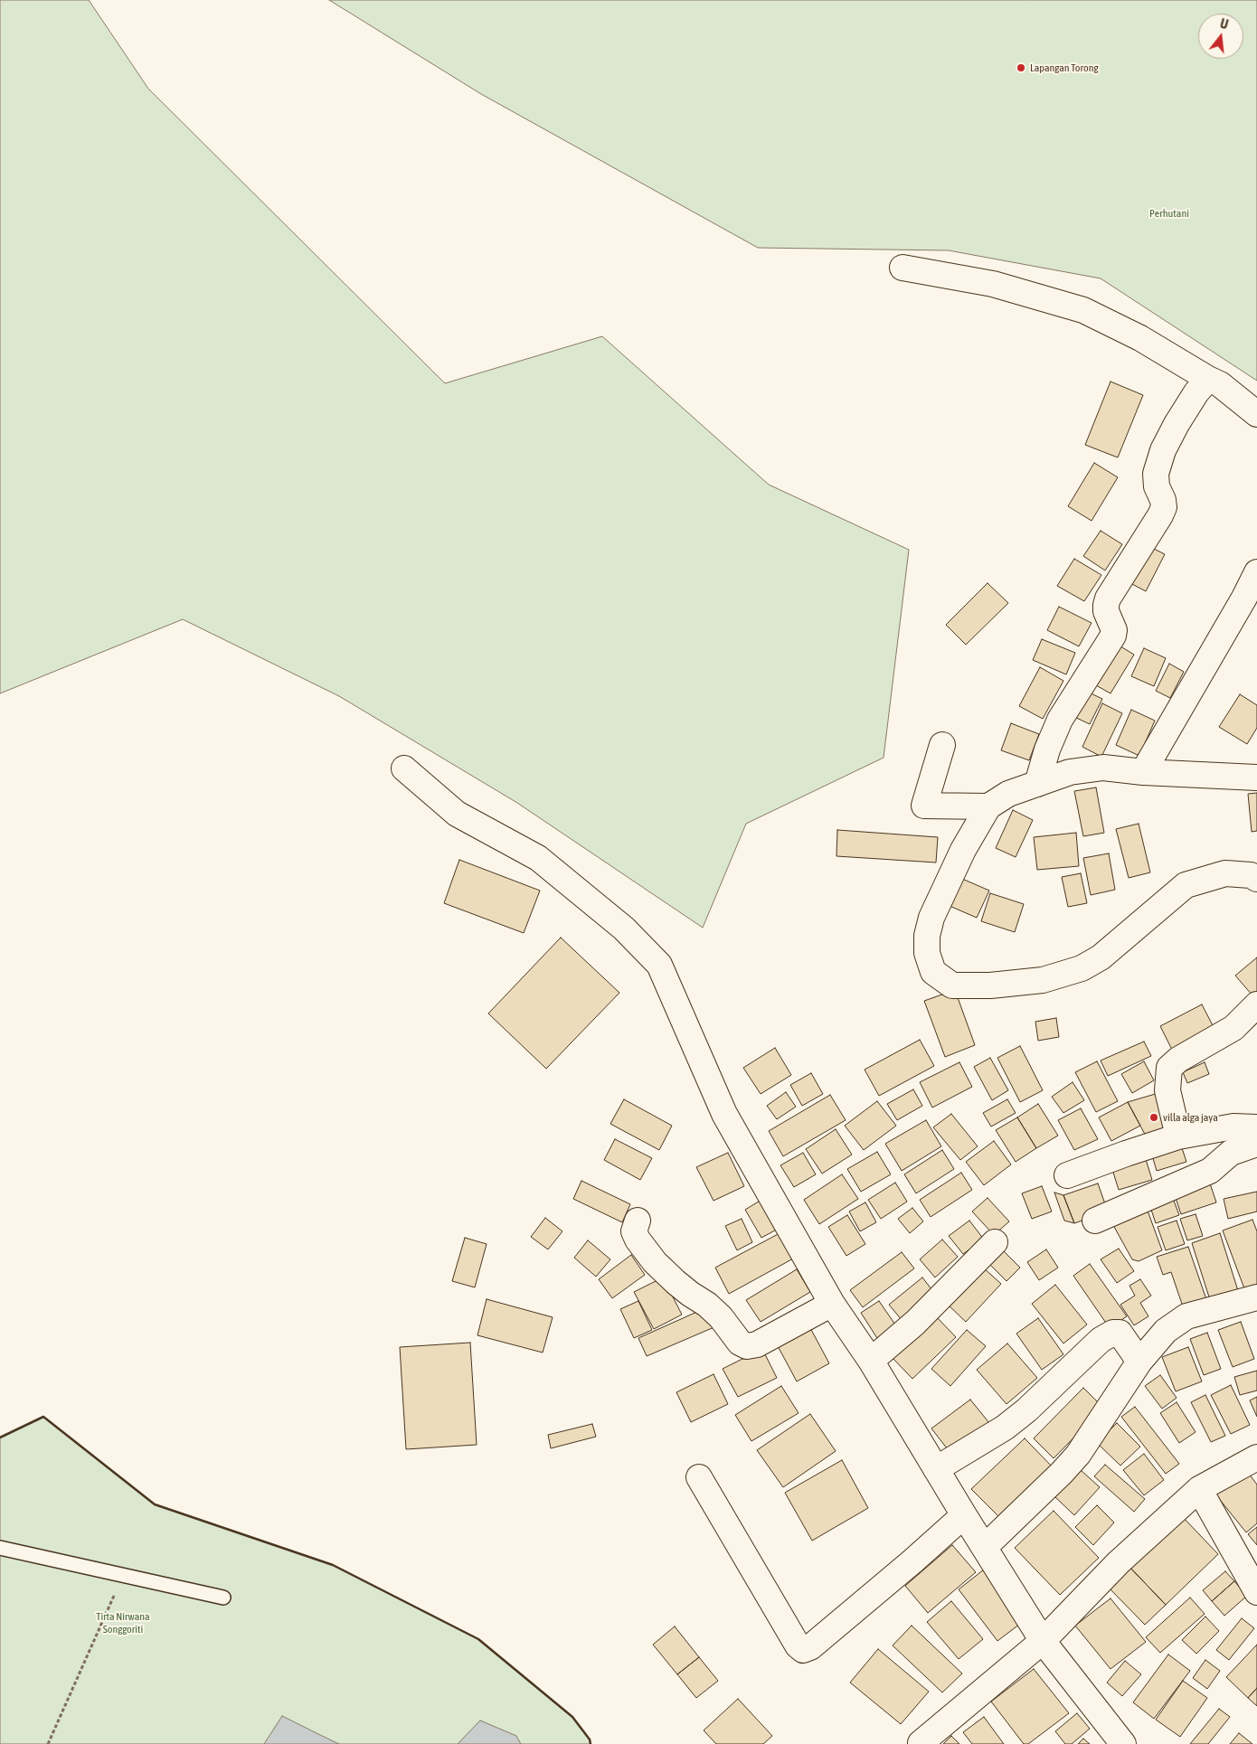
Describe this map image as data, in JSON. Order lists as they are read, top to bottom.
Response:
{
  "parks": ["Perhutani", "Tirta Nirwana Songgoriti"],
  "places": ["Lapangan Torong", "villa alga jaya"],
  "north": "top"
}
